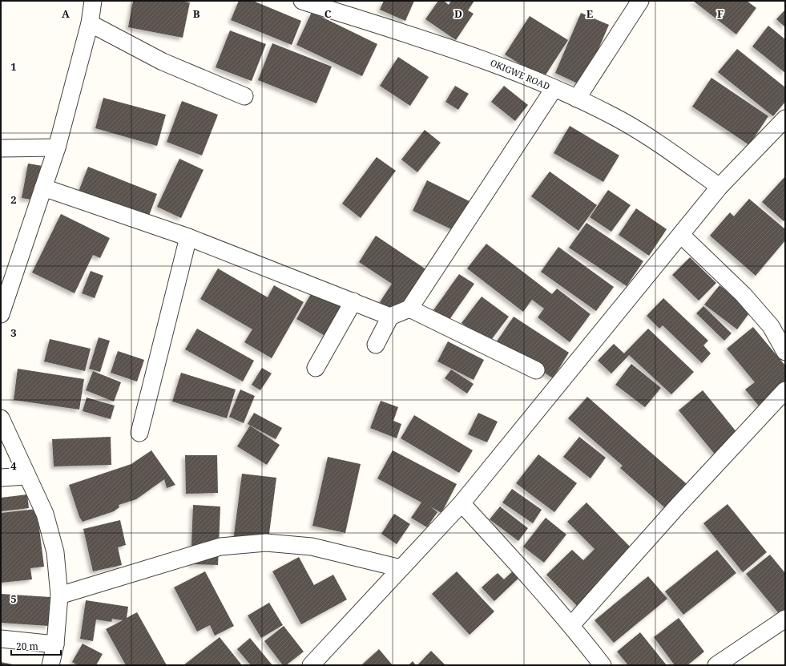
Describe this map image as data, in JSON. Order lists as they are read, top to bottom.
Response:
{
  "streets": {
    "street": ["OKIGWE ROAD"]
  },
  "scale_bar": "20 m",
  "grid": {
    "columns": [
      "A",
      "B",
      "C",
      "D",
      "E",
      "F"
    ],
    "rows": [
      "1",
      "2",
      "3",
      "4",
      "5"
    ]
  }
}
